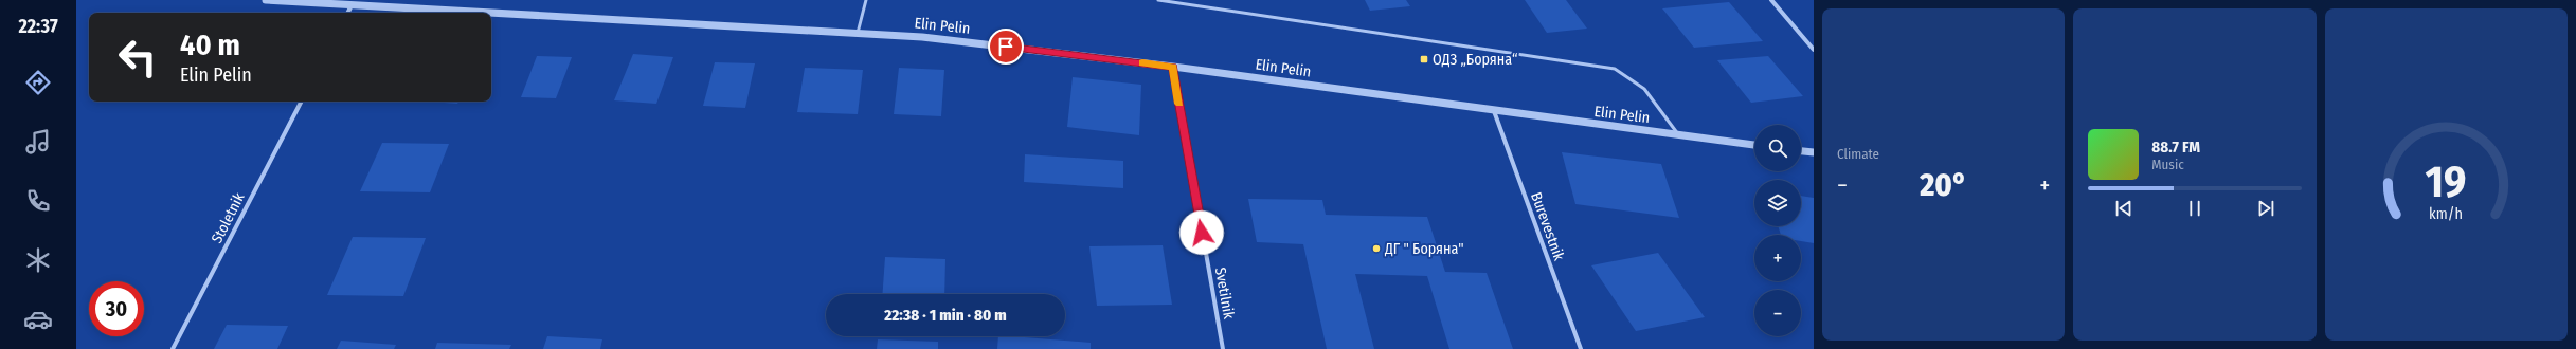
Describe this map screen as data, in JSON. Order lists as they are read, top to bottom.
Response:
{
  "streets": {
    "street": [
      "Elin Pelin",
      "Stoletnik",
      "Burevestnik",
      "Svetilnik"
    ]
  },
  "crossings": [
    ["Elin Pelin", "Burevestnik"],
    ["Elin Pelin", "Svetilnik"]
  ],
  "places": {
    "transit": ["ОДЗ „Боряна“"],
    "other": ["ДГ \" Боряна\""]
  },
  "page": {
    "tabs": "22:37",
    "tile": "Climate",
    "turn": ["40 m", "Elin Pelin"],
    "map_buttons": ["+", "−"],
    "song": ["88.7 FM", "Music"],
    "heat": ["−", "20°", "+"],
    "limit": "30",
    "trip": "22:38 · 1 min · 80 m",
    "gauge": ["19", "km/h"]
  }
}
